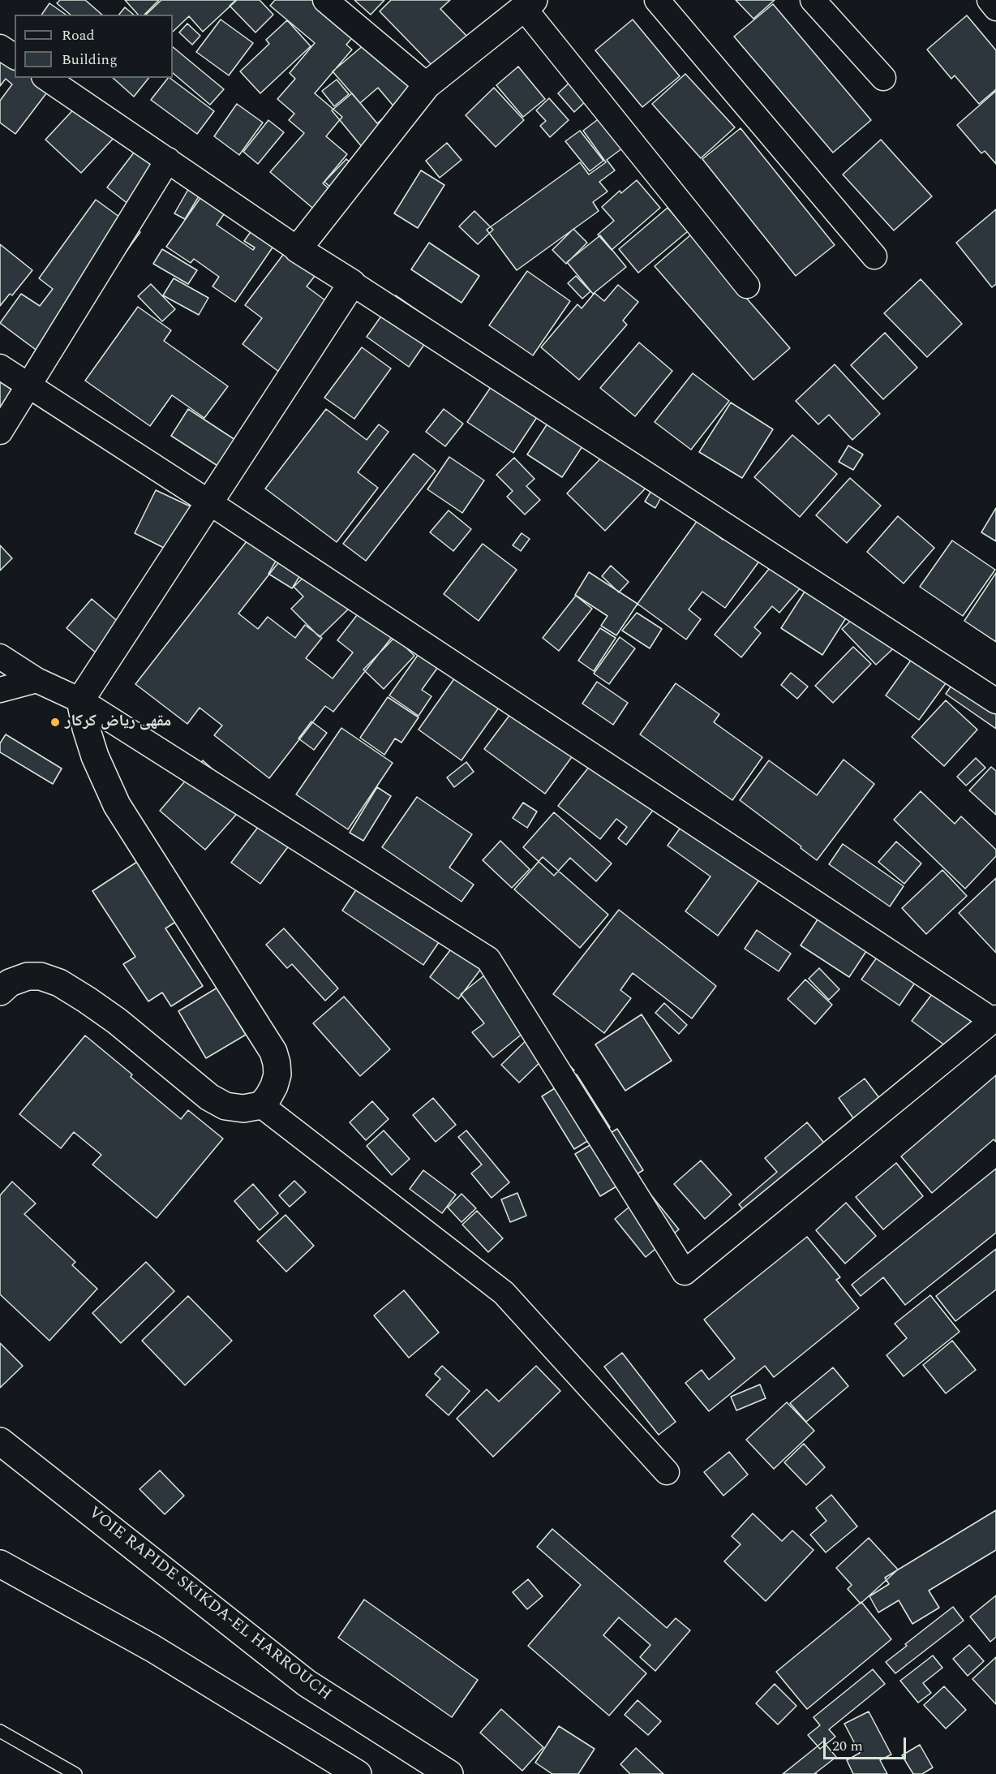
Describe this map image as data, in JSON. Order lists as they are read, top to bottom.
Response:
{
  "streets": {
    "main road": ["VOIE RAPIDE SKIKDA-EL HARROUCH"]
  },
  "places": ["مقهى رياض كركار"],
  "legend": ["Road", "Building"],
  "scale_bar": "20 m"
}
